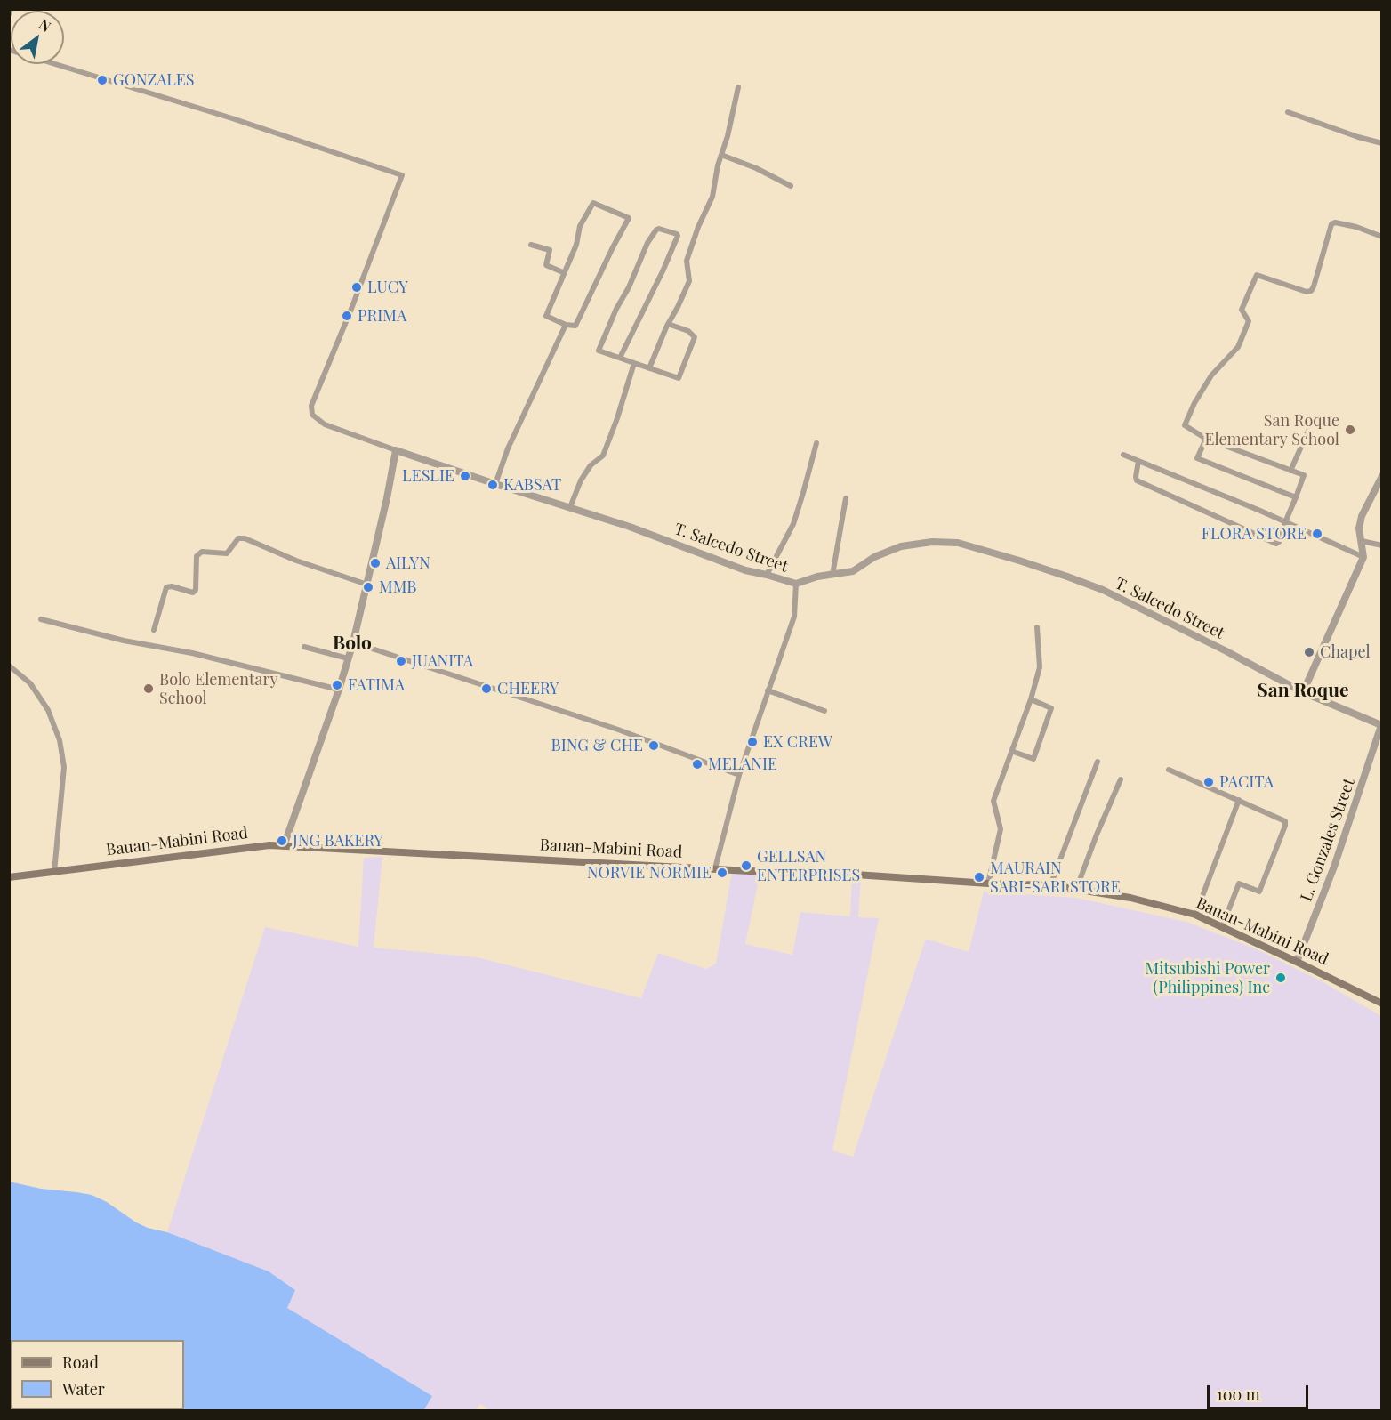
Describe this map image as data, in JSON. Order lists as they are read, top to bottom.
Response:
{
  "streets": {
    "main road": ["Bauan-Mabini Road"],
    "street": ["T. Salcedo Street", "L. Gonzales Street"]
  },
  "crossings": [
    ["T. Salcedo Street", "L. Gonzales Street"],
    ["L. Gonzales Street", "Bauan-Mabini Road"]
  ],
  "districts": ["Bolo", "San Roque"],
  "places": [
    "GONZALES",
    "LUCY",
    "PRIMA",
    "San Roque Elementary School",
    "LESLIE",
    "KABSAT",
    "FLORA STORE",
    "AILYN",
    "MMB",
    "Chapel",
    "JUANITA",
    "FATIMA",
    "Bolo Elementary School",
    "CHEERY",
    "EX CREW",
    "BING & CHE",
    "MELANIE",
    "PACITA",
    "JNG BAKERY",
    "GELLSAN ENTERPRISES",
    "NORVIE NORMIE",
    "MAURAIN SARI-SARI STORE",
    "Mitsubishi Power (Philippines) Inc"
  ],
  "legend": ["Road", "Water"],
  "scale_bar": "100 m",
  "north": "top right"
}
